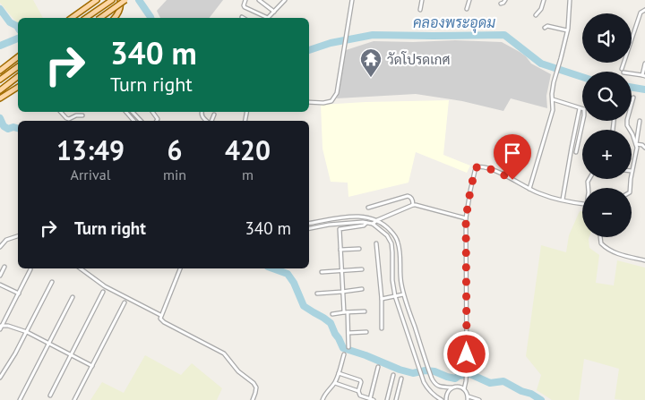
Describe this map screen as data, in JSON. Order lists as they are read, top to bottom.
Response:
{
  "water": ["คลองพระอุดม"],
  "places": {
    "temple": ["วัดโปรดเกศ"]
  },
  "page": {
    "map_buttons": ["+", "−"],
    "turn": ["340 m", "Turn right"],
    "eta": [
      "13:49",
      "Arrival",
      "6",
      "min",
      "420",
      "m"
    ],
    "list": [
      {
        "name": "Turn right",
        "value": "340 m"
      }
    ]
  }
}
